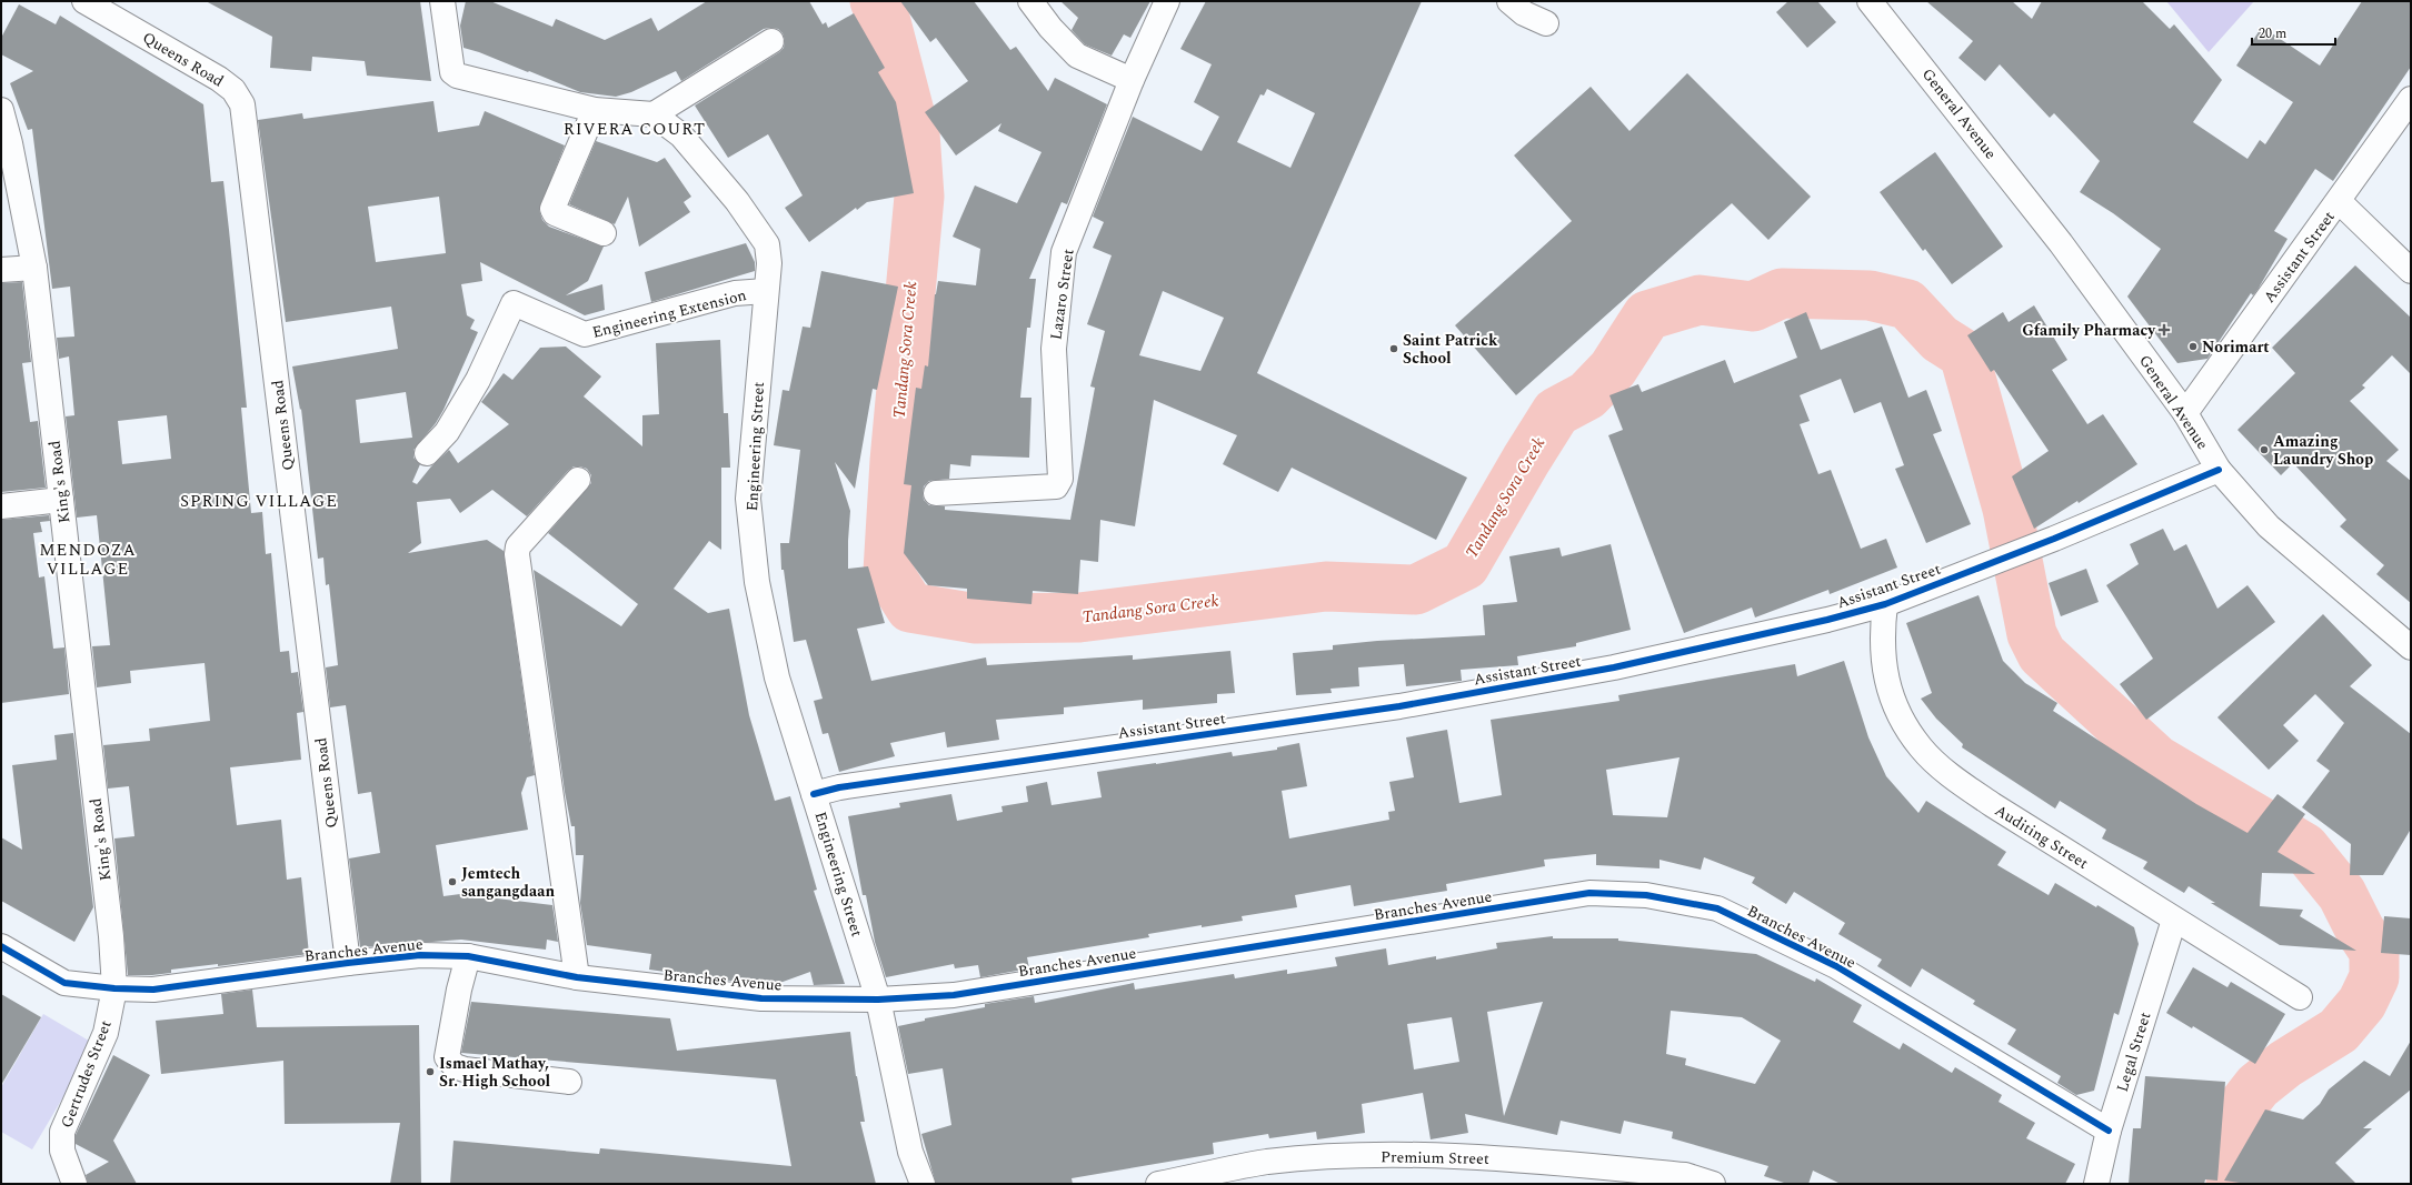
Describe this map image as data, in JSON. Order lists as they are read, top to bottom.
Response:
{
  "streets": {
    "street": [
      "Queens Road",
      "General Avenue",
      "Assistant Street",
      "Lazaro Street",
      "Engineering Extension",
      "Engineering Street",
      "King's Road",
      "Auditing Street",
      "Branches Avenue",
      "Legal Street",
      "Gertrudes Street",
      "Premium Street"
    ]
  },
  "crossings": [
    ["Queens Road", "Branches Avenue"],
    ["General Avenue", "Assistant Street"],
    ["Assistant Street", "Engineering Street"],
    ["Assistant Street", "Auditing Street"],
    ["Engineering Extension", "Engineering Street"],
    ["Engineering Street", "Branches Avenue"],
    ["King's Road", "Branches Avenue"],
    ["King's Road", "Gertrudes Street"],
    ["Auditing Street", "Legal Street"],
    ["Branches Avenue", "Legal Street"],
    ["Branches Avenue", "Gertrudes Street"]
  ],
  "districts": ["RIVERA COURT", "SPRING VILLAGE", "MENDOZA VILLAGE"],
  "water": ["Tandang Sora Creek"],
  "places": {
    "health": ["Gfamily Pharmacy"],
    "other": [
      "Norimart",
      "Saint Patrick School",
      "Amazing Laundry Shop",
      "Jemtech sangangdaan",
      "Ismael Mathay, Sr. High School"
    ]
  },
  "scale_bar": "20 m"
}
